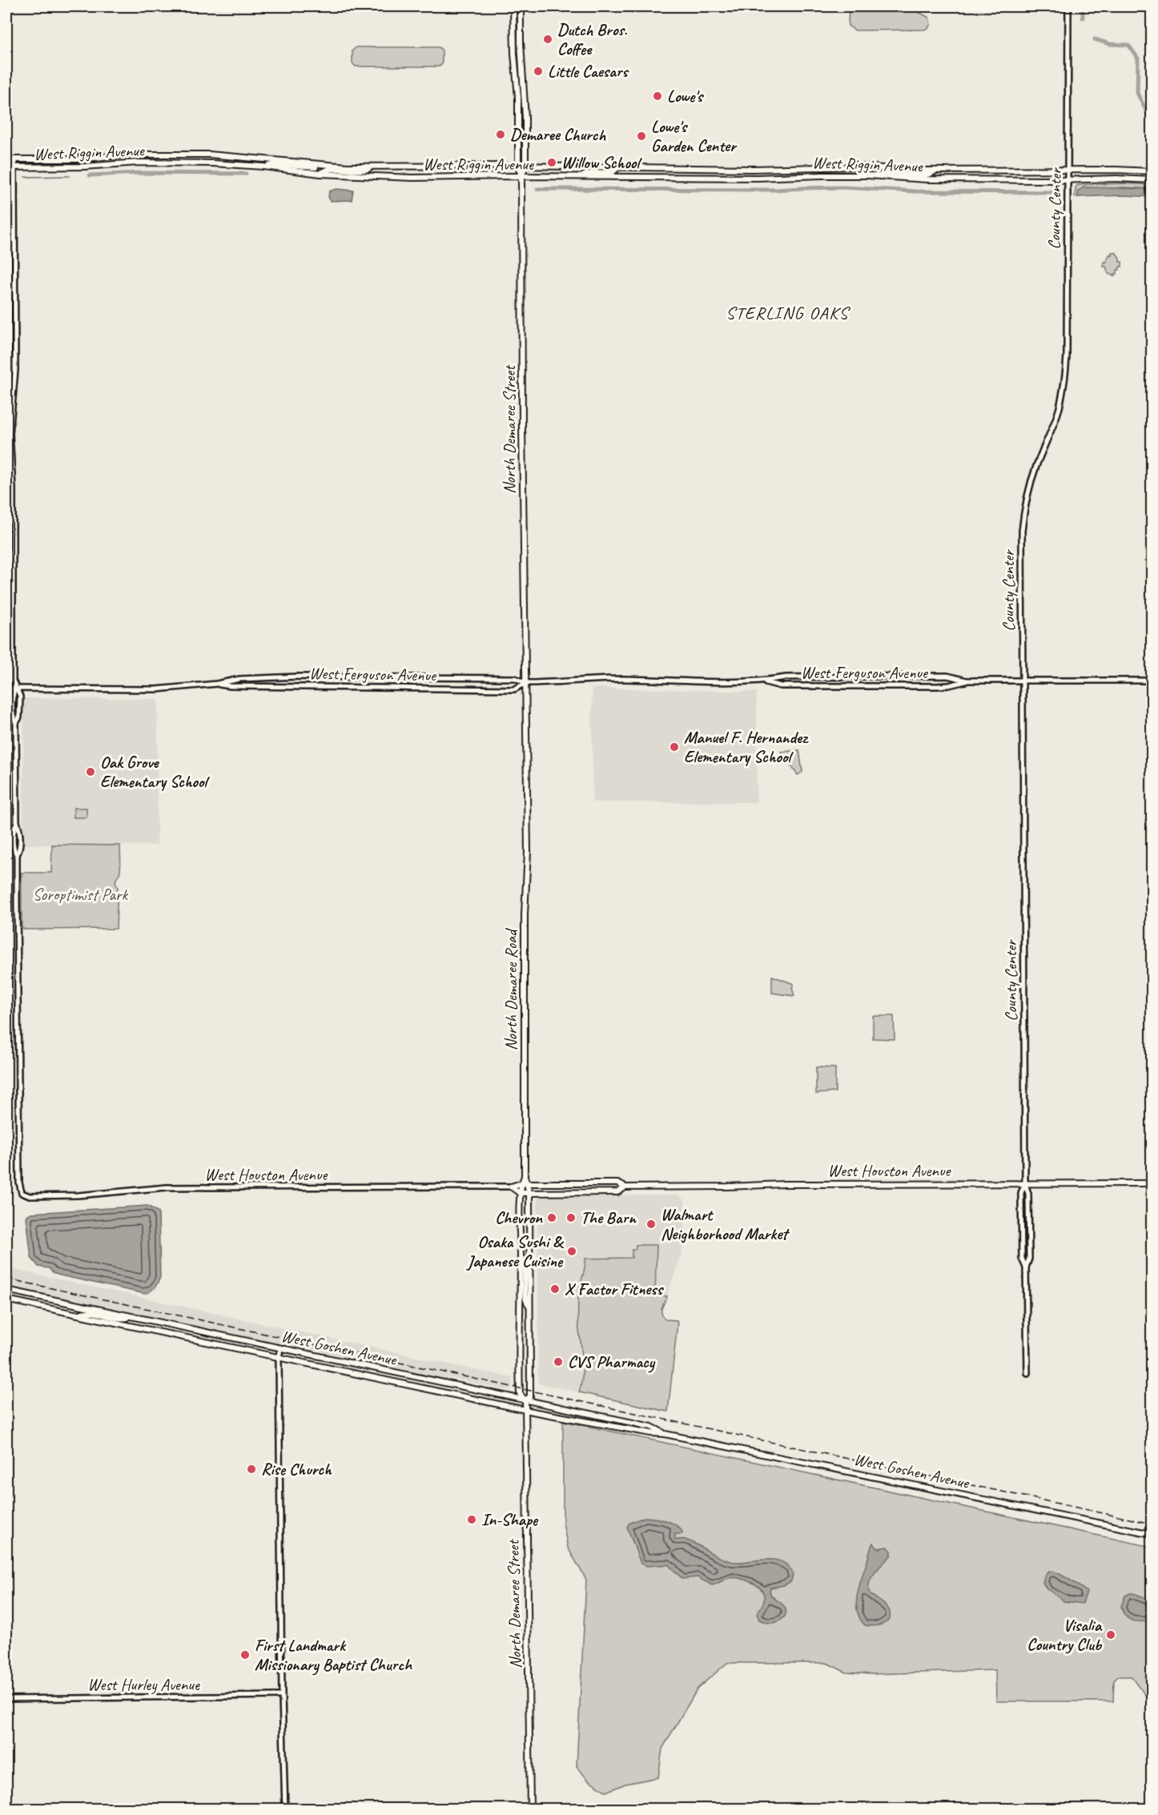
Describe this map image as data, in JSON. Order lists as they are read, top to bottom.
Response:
{
  "streets": {
    "main road": [
      "West Riggin Avenue",
      "North Demaree Street",
      "North Demaree Road",
      "West Houston Avenue",
      "West Goshen Avenue"
    ],
    "street": ["County Center", "West Ferguson Avenue", "West Hurley Avenue"]
  },
  "crossings": [
    ["West Riggin Avenue", "County Center"],
    ["West Riggin Avenue", "North Demaree Street"],
    ["County Center", "West Ferguson Avenue"],
    ["County Center", "West Houston Avenue"],
    ["North Demaree Street", "West Ferguson Avenue"],
    ["North Demaree Street", "North Demaree Road"],
    ["North Demaree Street", "West Houston Avenue"],
    ["North Demaree Street", "West Goshen Avenue"],
    ["West Ferguson Avenue", "North Demaree Road"],
    ["North Demaree Road", "West Houston Avenue"]
  ],
  "districts": ["STERLING OAKS"],
  "parks": ["Soroptimist Park"],
  "places": [
    "Dutch Bros. Coffee",
    "Little Caesars",
    "Lowe's",
    "Demaree Church",
    "Lowe's Garden Center",
    "Willow School",
    "Manuel F. Hernandez Elementary School",
    "Oak Grove Elementary School",
    "Chevron",
    "The Barn",
    "Walmart Neighborhood Market",
    "Osaka Sushi & Japanese Cuisine",
    "X Factor Fitness",
    "CVS Pharmacy",
    "Rise Church",
    "In-Shape",
    "Visalia Country Club",
    "First Landmark Missionary Baptist Church"
  ]
}
